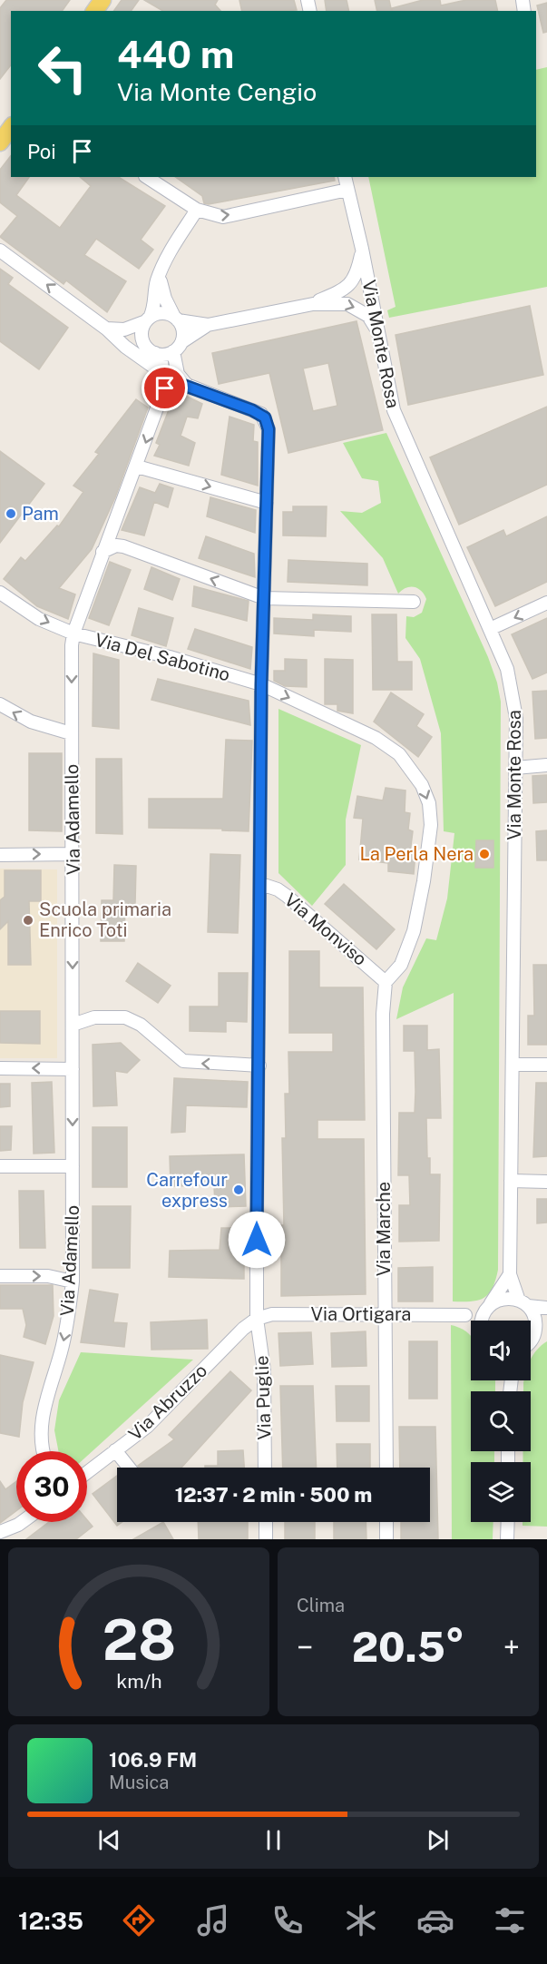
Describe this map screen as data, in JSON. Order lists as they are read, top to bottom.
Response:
{
  "streets": {
    "street": [
      "Via Monte Rosa",
      "Via Del Sabotino",
      "Via Adamello",
      "Via Monviso",
      "Via Marche",
      "Via Ortigara",
      "Via Puglie",
      "Via Abruzzo"
    ]
  },
  "crossings": [
    ["Via Del Sabotino", "Via Adamello"],
    ["Via Del Sabotino", "Via Monviso"],
    ["Via Del Sabotino", "Via Marche"],
    ["Via Del Sabotino", "Via Puglie"],
    ["Via Monviso", "Via Marche"],
    ["Via Monviso", "Via Puglie"],
    ["Via Marche", "Via Ortigara"],
    ["Via Ortigara", "Via Puglie"],
    ["Via Ortigara", "Via Abruzzo"],
    ["Via Puglie", "Via Abruzzo"]
  ],
  "one_way": ["Via Del Sabotino", "Via Adamello"],
  "places": [
    "Pam",
    "La Perla Nera",
    "Scuola primaria Enrico Toti",
    "Carrefour express"
  ],
  "page": {
    "turn": ["440 m", "Via Monte Cengio"],
    "then": "Poi",
    "limit": "30",
    "trip": "12:37 · 2 min · 500 m",
    "tile": "Clima",
    "heat": ["−", "20.5°", "+"],
    "song": ["106.9 FM", "Musica"],
    "tabs": "12:35",
    "gauge": ["28", "km/h"]
  }
}
